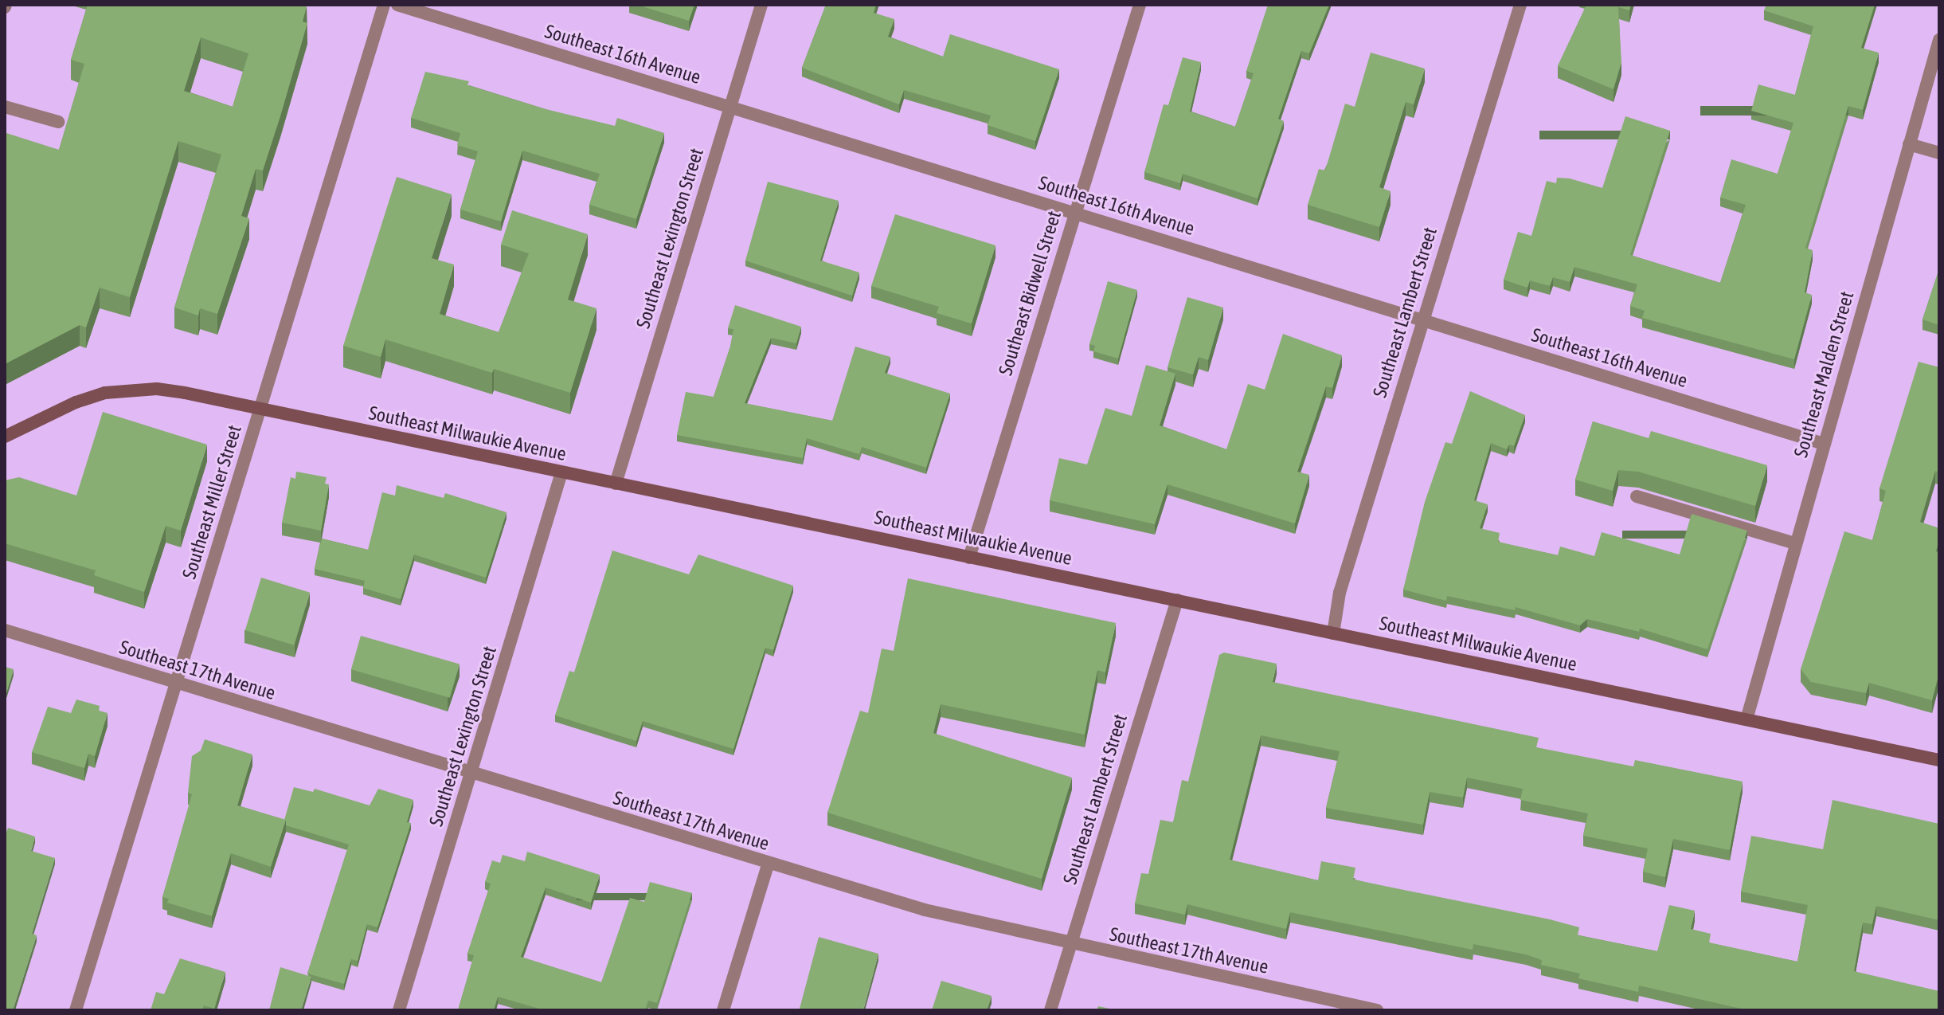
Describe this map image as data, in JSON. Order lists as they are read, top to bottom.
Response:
{
  "streets": {
    "main road": ["Southeast Milwaukie Avenue"],
    "street": [
      "Southeast 16th Avenue",
      "Southeast Lexington Street",
      "Southeast Bidwell Street",
      "Southeast Lambert Street",
      "Southeast Malden Street",
      "Southeast Miller Street",
      "Southeast 17th Avenue"
    ]
  },
  "crossings": [
    ["Southeast 16th Avenue", "Southeast Lexington Street"],
    ["Southeast 16th Avenue", "Southeast Bidwell Street"],
    ["Southeast 16th Avenue", "Southeast Lambert Street"],
    ["Southeast 16th Avenue", "Southeast Malden Street"],
    ["Southeast Lexington Street", "Southeast Milwaukie Avenue"],
    ["Southeast Lexington Street", "Southeast 17th Avenue"],
    ["Southeast Bidwell Street", "Southeast Milwaukie Avenue"],
    ["Southeast Lambert Street", "Southeast Milwaukie Avenue"],
    ["Southeast Lambert Street", "Southeast 17th Avenue"],
    ["Southeast Malden Street", "Southeast Milwaukie Avenue"],
    ["Southeast Milwaukie Avenue", "Southeast Miller Street"],
    ["Southeast Miller Street", "Southeast 17th Avenue"]
  ]
}
